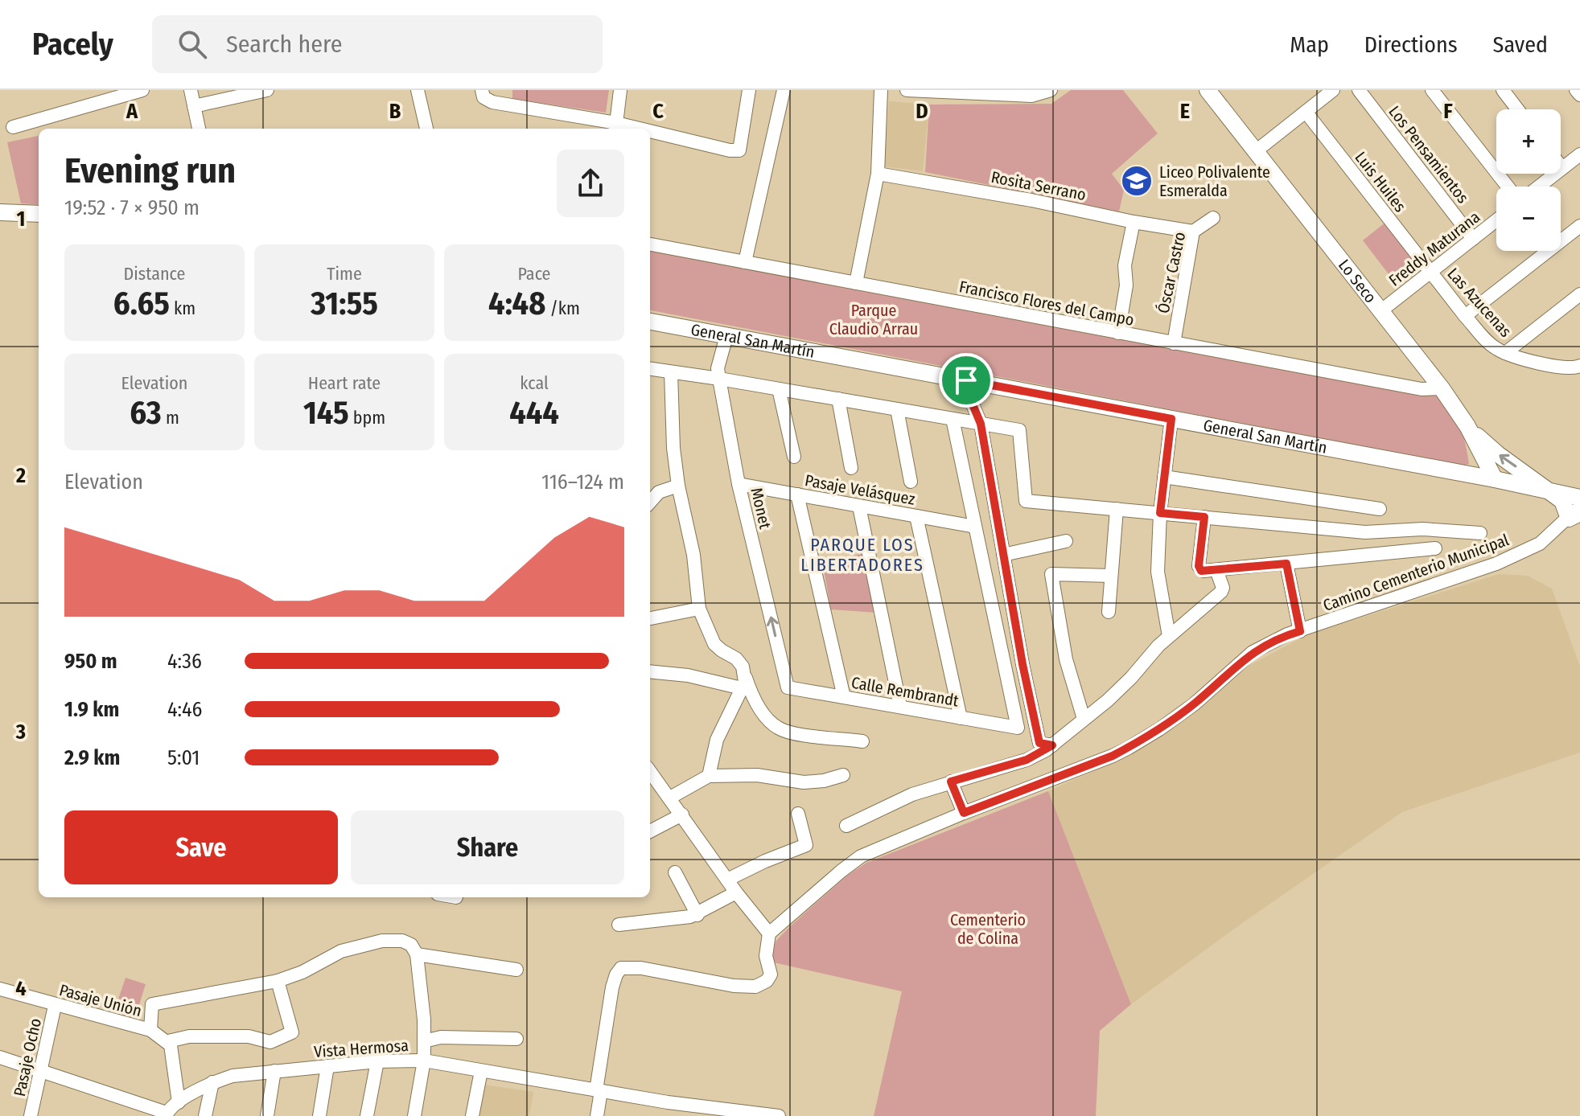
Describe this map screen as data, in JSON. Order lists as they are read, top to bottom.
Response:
{
  "streets": {
    "main road": ["Lo Seco", "General San Martín"],
    "street": [
      "Los Pensamientos",
      "Luis Huiles",
      "Rosita Serrano",
      "Freddy Maturana",
      "Óscar Castro",
      "Las Azucenas",
      "Francisco Flores del Campo",
      "Pasaje Velásquez",
      "Monet",
      "Camino Cementerio Municipal",
      "Calle Rembrandt",
      "Pasaje Unión",
      "Vista Hermosa",
      "Pasaje Ocho"
    ]
  },
  "crossings": [
    ["Los Pensamientos", "Freddy Maturana"],
    ["Luis Huiles", "Freddy Maturana"],
    ["Luis Huiles", "Las Azucenas"],
    ["Rosita Serrano", "Óscar Castro"],
    ["Freddy Maturana", "Lo Seco"],
    ["Freddy Maturana", "Las Azucenas"],
    ["Óscar Castro", "Francisco Flores del Campo"],
    ["Lo Seco", "Francisco Flores del Campo"],
    ["Lo Seco", "General San Martín"],
    ["General San Martín", "Monet"],
    ["Pasaje Velásquez", "Monet"],
    ["Pasaje Velásquez", "Calle Rembrandt"],
    ["Monet", "Calle Rembrandt"],
    ["Pasaje Unión", "Pasaje Ocho"],
    ["Vista Hermosa", "Pasaje Ocho"]
  ],
  "districts": ["PARQUE LOS LIBERTADORES"],
  "parks": ["Parque Claudio Arrau", "Cementerio de Colina"],
  "places": {
    "school or university": ["Liceo Polivalente Esmeralda"]
  },
  "page": {
    "header": "Pacely",
    "search": "Search here",
    "nav": ["Map", "Directions", "Saved"],
    "map_buttons": ["+", "−"],
    "heading": ["Evening run", "19:52 · 7 × 950 m"],
    "stats": [
      ["Distance", "6.65 km"],
      ["Time", "31:55"],
      ["Pace", "4:48 /km"],
      ["Elevation", "63 m"],
      ["Heart rate", "145 bpm"],
      ["kcal", "444"]
    ],
    "chart": ["Elevation", "116–124 m"],
    "list": [
      {
        "name": "950 m",
        "note": "4:36"
      },
      {
        "name": "1.9 km",
        "note": "4:46"
      },
      {
        "name": "2.9 km",
        "note": "5:01"
      }
    ],
    "buttons": ["Save", "Share"]
  },
  "grid": {
    "columns": [
      "A",
      "B",
      "C",
      "D",
      "E",
      "F"
    ],
    "rows": [
      "1",
      "2",
      "3",
      "4"
    ]
  }
}
